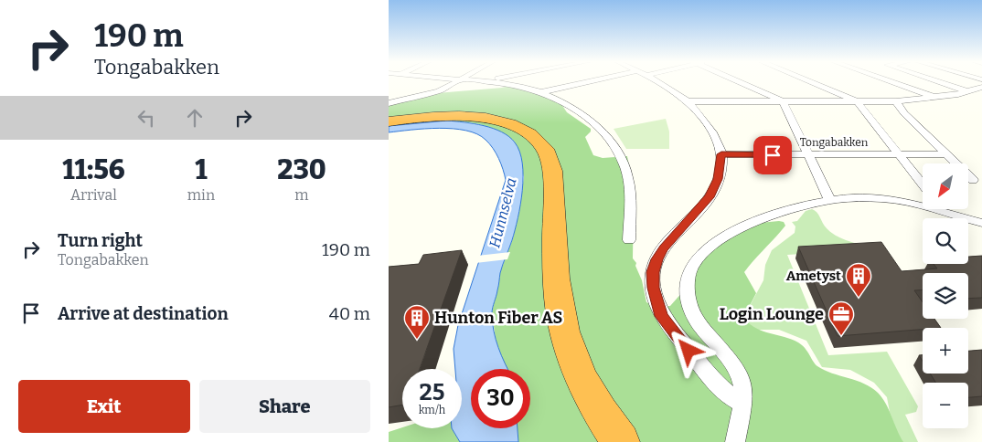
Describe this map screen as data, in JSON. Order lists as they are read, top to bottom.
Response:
{
  "streets": {
    "street": ["Tongabakken"]
  },
  "water": ["Hunnselva"],
  "places": {
    "building": ["Ametyst", "Hunton Fiber AS"],
    "office": ["Login Lounge"]
  },
  "north": "bottom left",
  "page": {
    "turn": ["190 m", "Tongabakken"],
    "eta": [
      "11:56",
      "Arrival",
      "1",
      "min",
      "230",
      "m"
    ],
    "map_buttons": ["+", "−"],
    "list": [
      {
        "name": "Turn right",
        "note": "Tongabakken",
        "value": "190 m"
      },
      {
        "name": "Arrive at destination",
        "value": "40 m"
      }
    ],
    "speed": "25 km/h",
    "limit": "30",
    "buttons": ["Exit", "Share"]
  }
}
